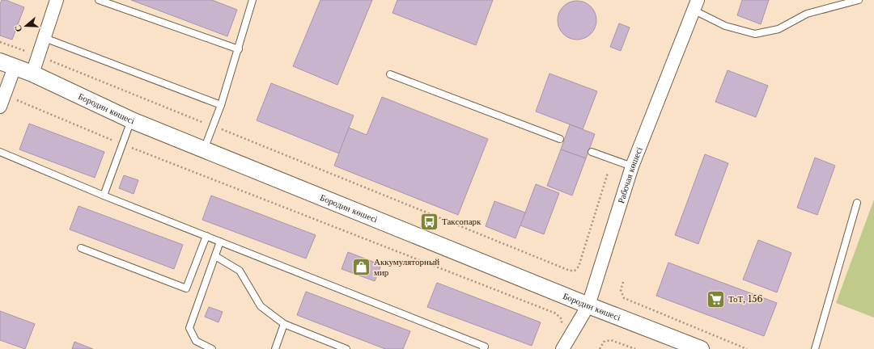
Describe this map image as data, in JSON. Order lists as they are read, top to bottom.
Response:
{
  "streets": {
    "street": ["Бородин көшесі", "Рабочая көшесі"]
  },
  "crossings": [
    ["Бородин көшесі", "Рабочая көшесі"]
  ],
  "places": {
    "bus stop": ["Таксопарк"],
    "shop": ["Аккумуляторный мир"],
    "supermarket": ["ТоТ, 156"]
  },
  "north": "left"
}
